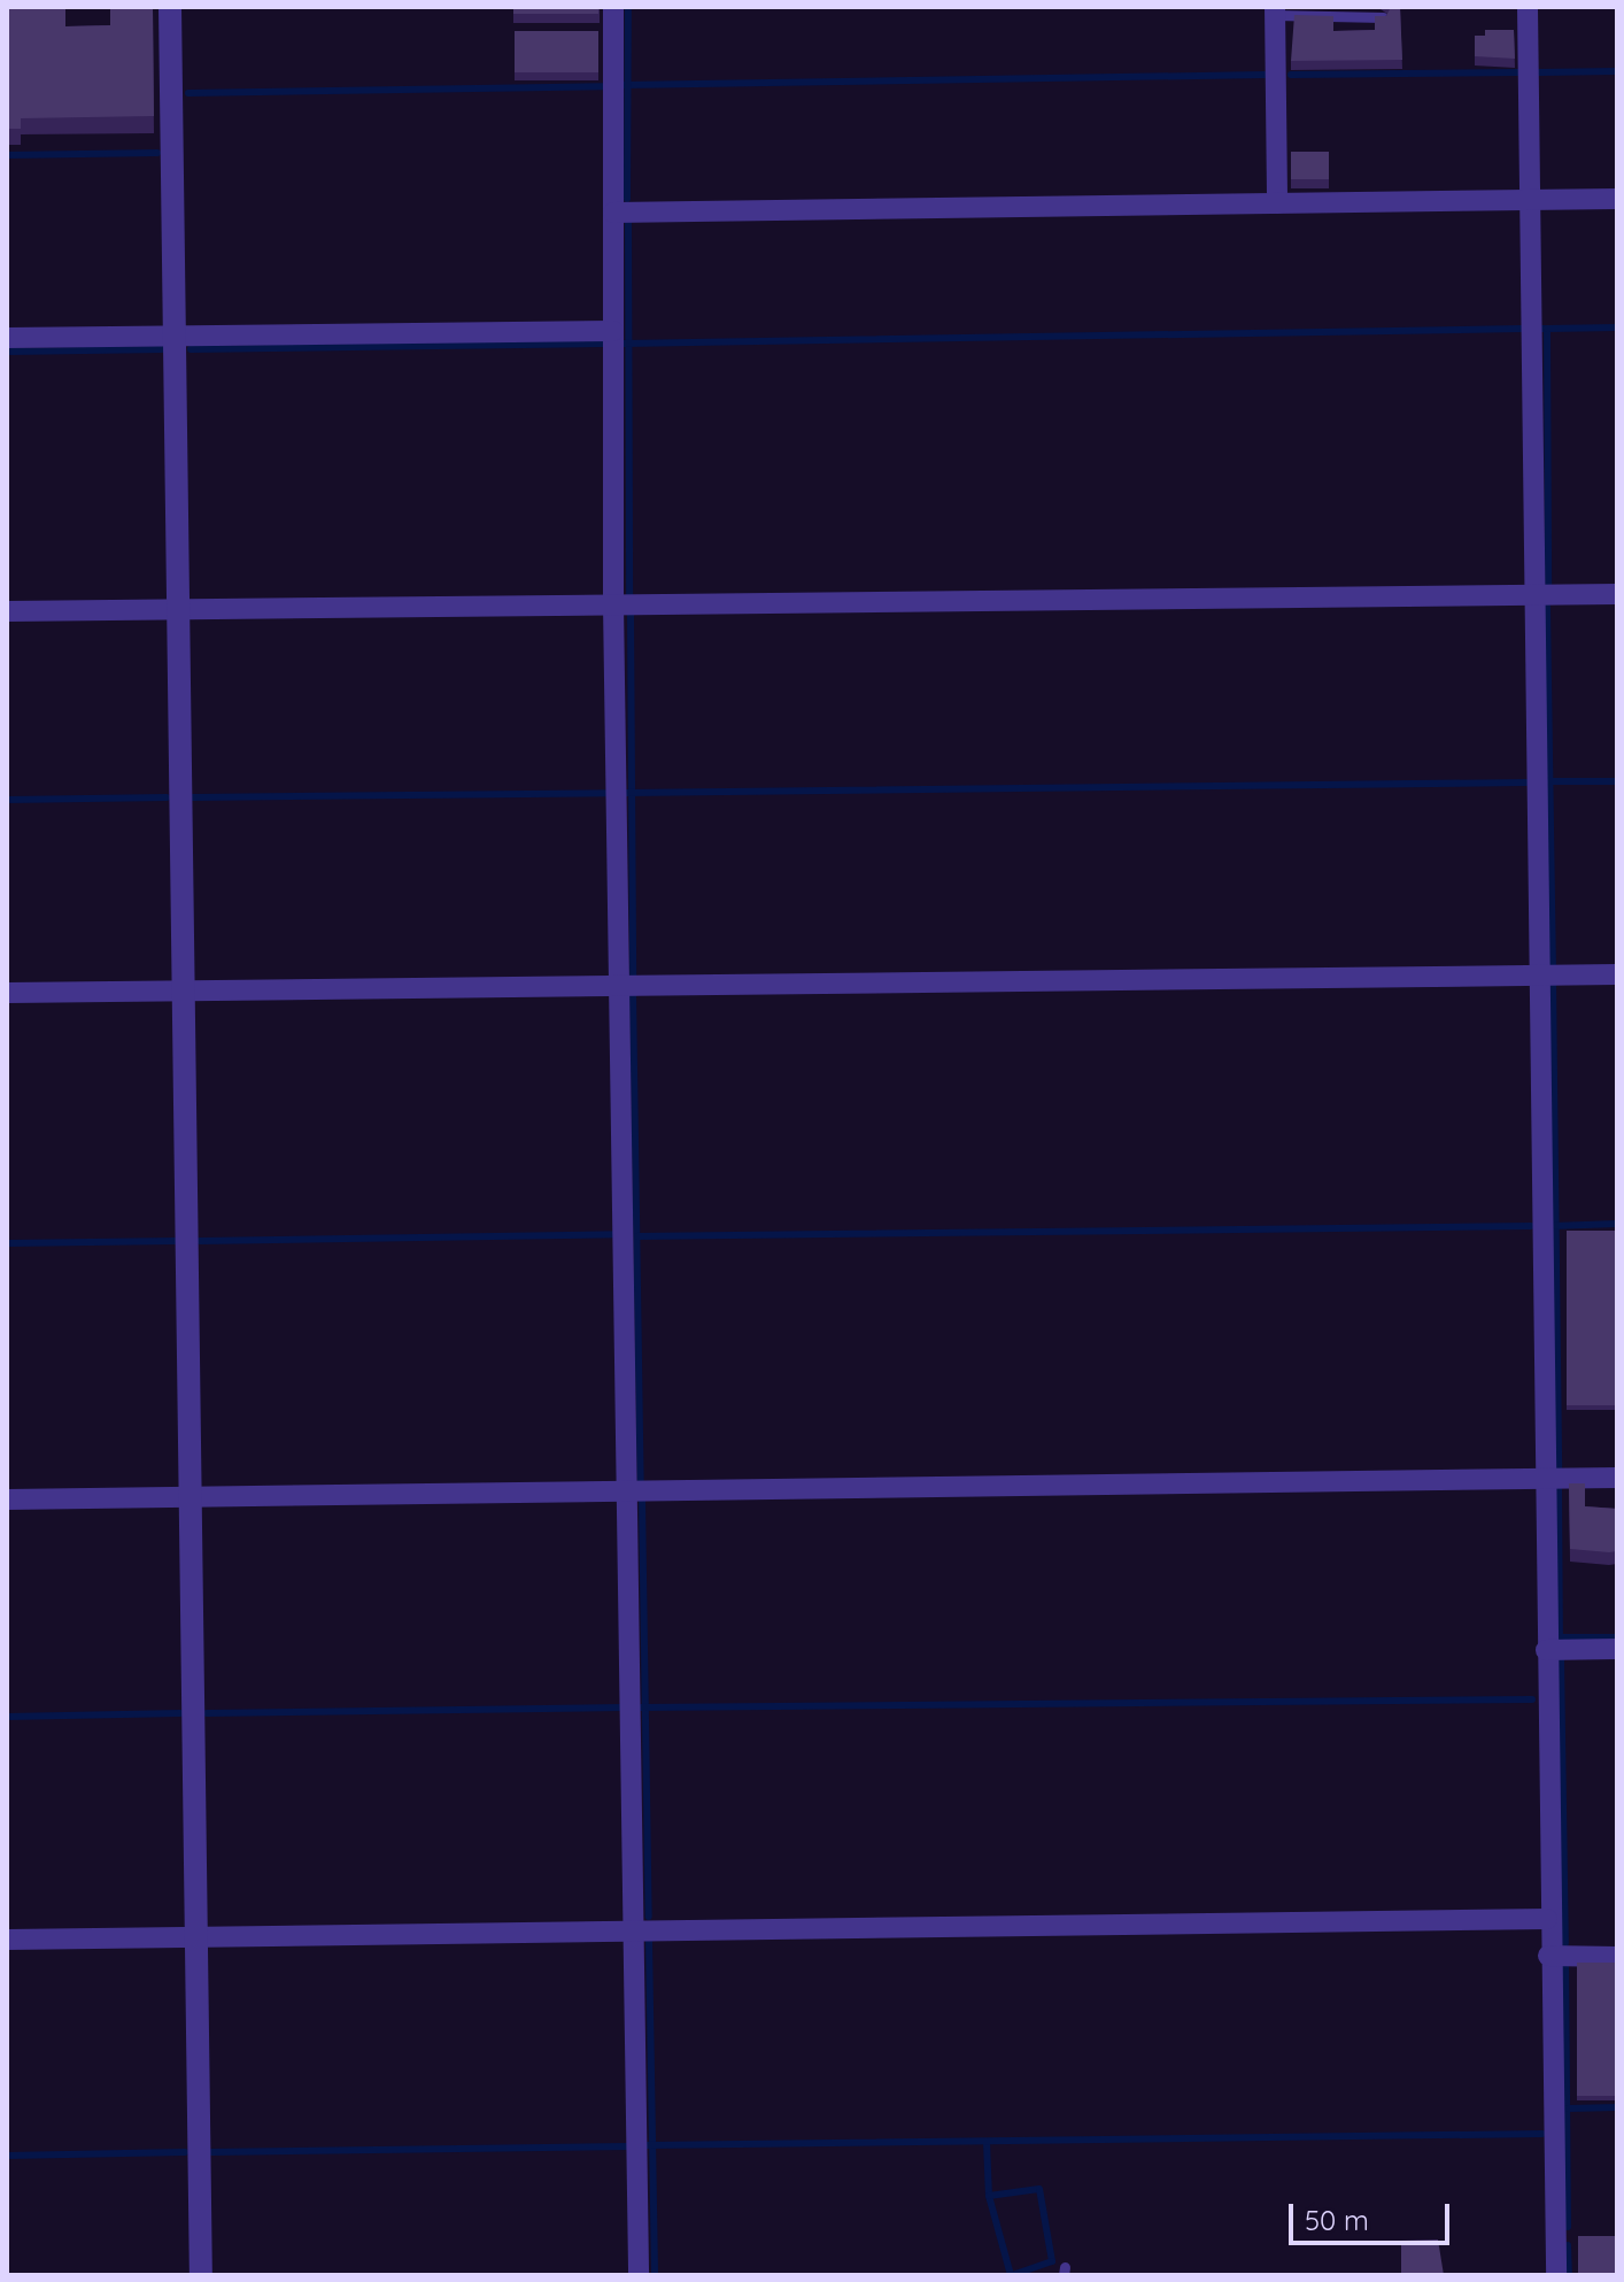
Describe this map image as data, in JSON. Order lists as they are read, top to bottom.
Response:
{
  "scale_bar": "50 m"
}
